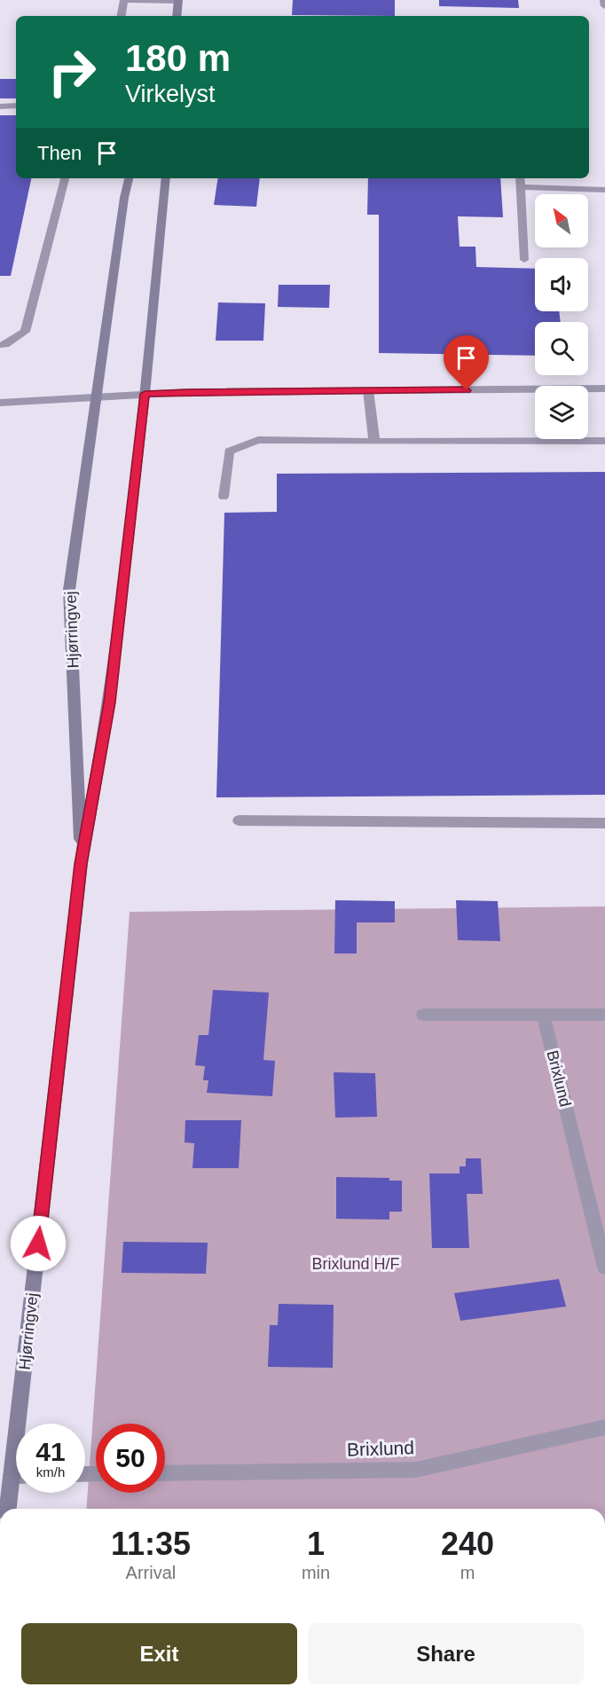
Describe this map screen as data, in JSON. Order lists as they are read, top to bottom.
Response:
{
  "streets": {
    "main road": ["Hjørringvej"],
    "street": ["Brixlund"]
  },
  "parks": ["Brixlund H/F"],
  "north": "top left",
  "page": {
    "turn": ["180 m", "Virkelyst"],
    "then": "Then",
    "speed": "41 km/h",
    "limit": "50",
    "eta": [
      "11:35",
      "Arrival",
      "1",
      "min",
      "240",
      "m"
    ],
    "buttons": ["Exit", "Share"]
  }
}
